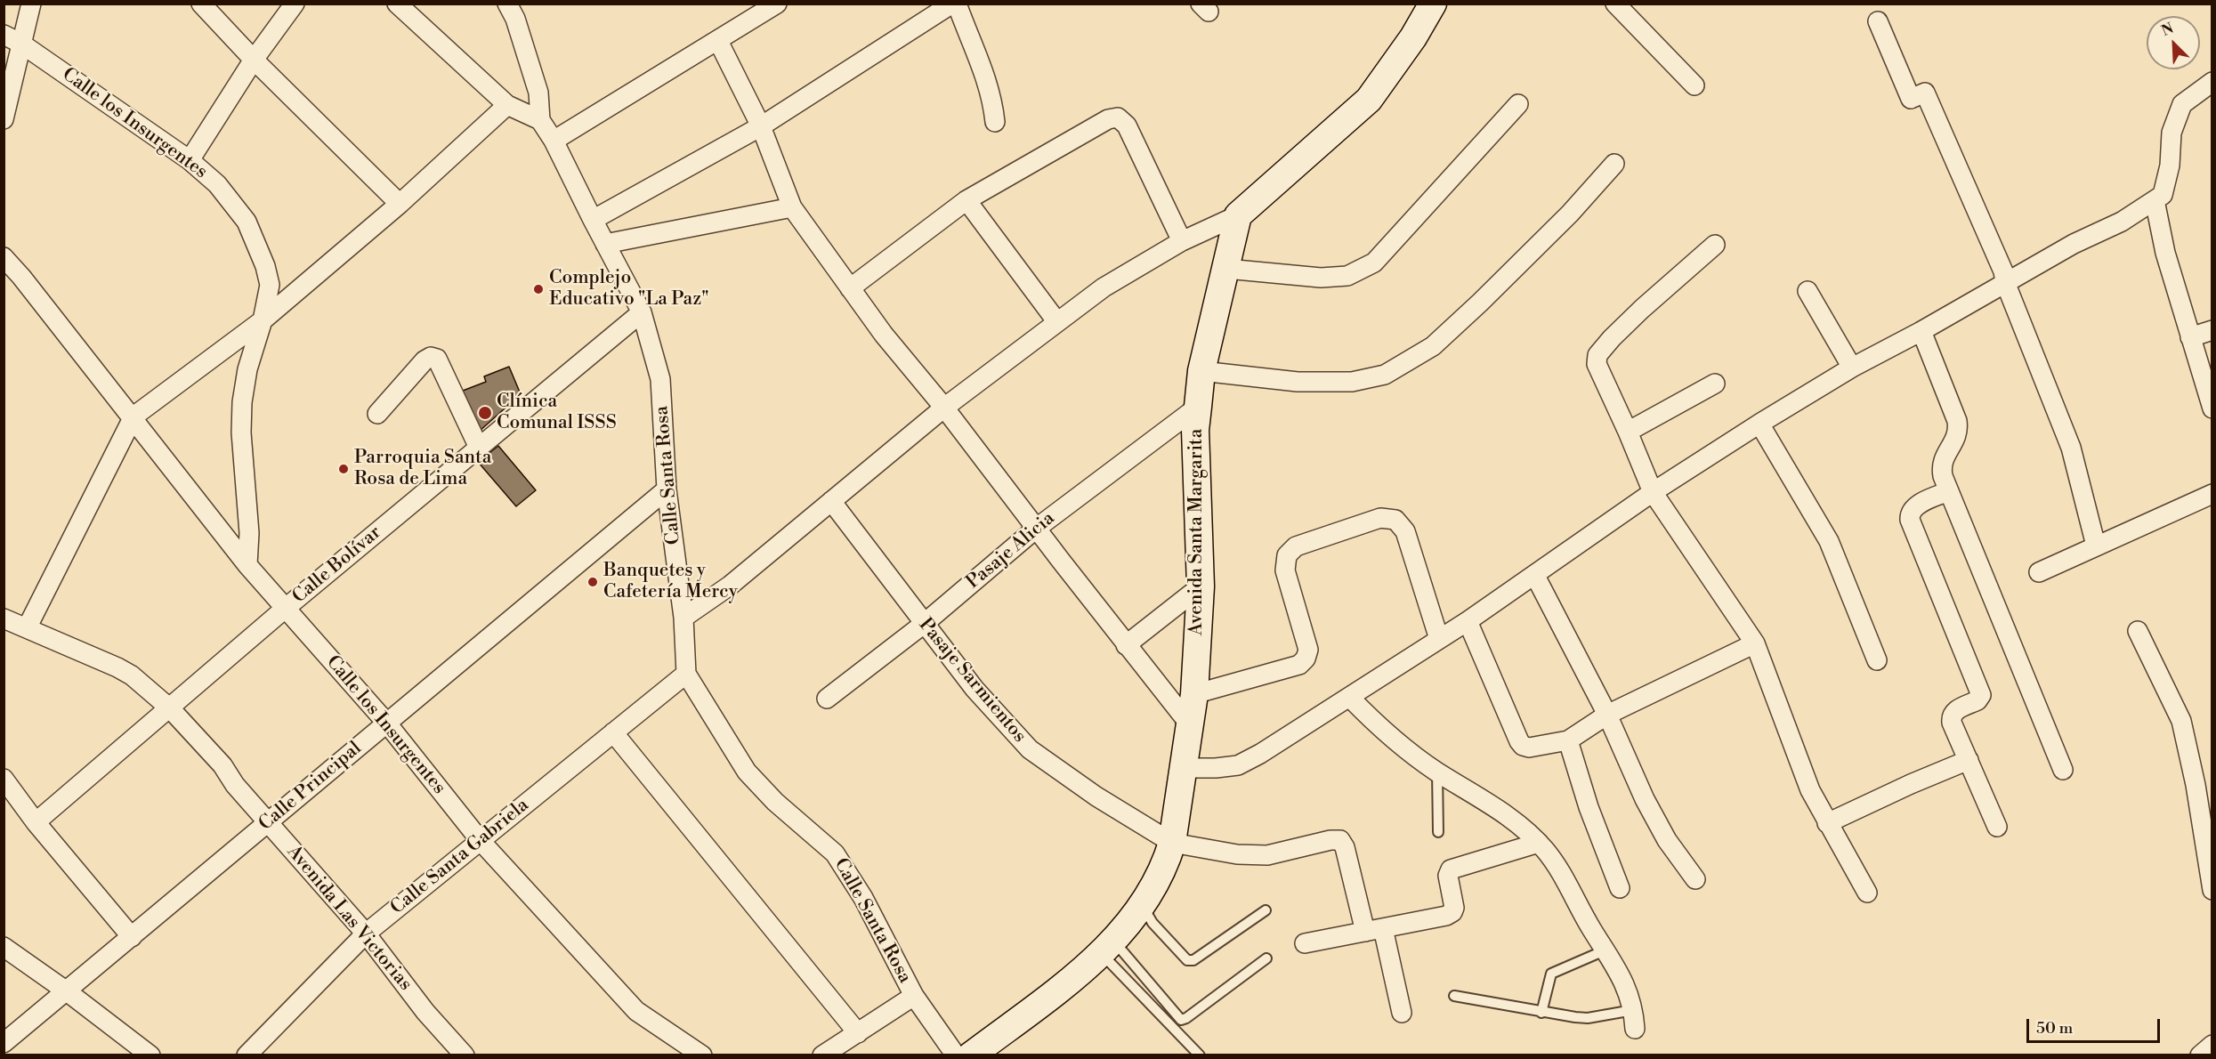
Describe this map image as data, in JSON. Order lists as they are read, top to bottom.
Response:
{
  "streets": {
    "street": [
      "Calle los Insurgentes",
      "Calle Santa Rosa",
      "Avenida Santa Margarita",
      "Pasaje Alicia",
      "Calle Bolívar",
      "Pasaje Sarmientos",
      "Calle Principal",
      "Calle Santa Gabriela",
      "Avenida Las Victorias"
    ]
  },
  "crossings": [
    ["Calle los Insurgentes", "Calle Bolívar"],
    ["Calle los Insurgentes", "Calle Principal"],
    ["Calle los Insurgentes", "Calle Santa Gabriela"],
    ["Calle Santa Rosa", "Calle Bolívar"],
    ["Calle Santa Rosa", "Calle Principal"],
    ["Calle Santa Rosa", "Calle Santa Gabriela"],
    ["Avenida Santa Margarita", "Pasaje Alicia"],
    ["Avenida Santa Margarita", "Pasaje Sarmientos"],
    ["Pasaje Alicia", "Pasaje Sarmientos"],
    ["Calle Bolívar", "Avenida Las Victorias"],
    ["Calle Principal", "Avenida Las Victorias"],
    ["Calle Santa Gabriela", "Avenida Las Victorias"]
  ],
  "places": [
    "Complejo Educativo \"La Paz\"",
    "Clínica Comunal ISSS",
    "Parroquia Santa Rosa de Lima",
    "Banquetes y Cafetería Mercy"
  ],
  "scale_bar": "50 m",
  "north": "top left"
}
